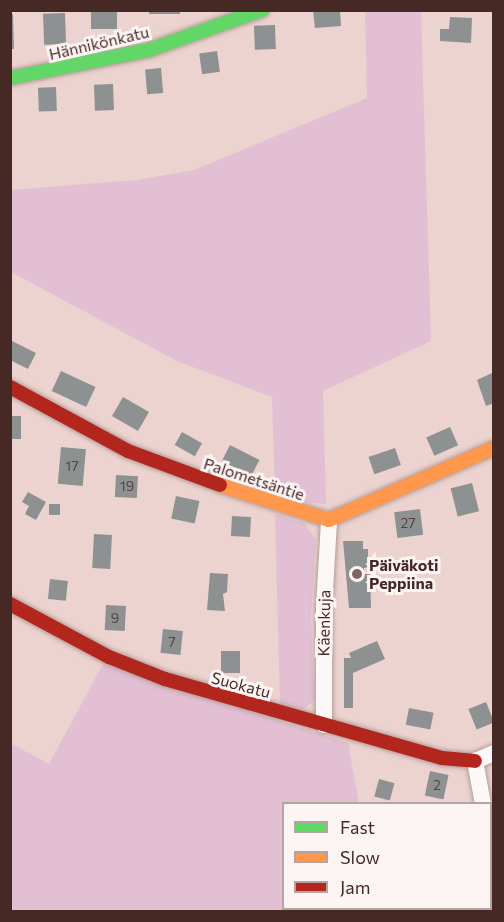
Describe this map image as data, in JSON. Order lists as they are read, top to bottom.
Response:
{
  "streets": {
    "street": [
      "Hännikönkatu",
      "Palometsäntie",
      "Käenkuja",
      "Suokatu"
    ]
  },
  "crossings": [
    ["Palometsäntie", "Käenkuja"],
    ["Käenkuja", "Suokatu"]
  ],
  "places": ["Päiväkoti Peppiina"],
  "house_numbers": [
    "17",
    "19",
    "27",
    "9",
    "7",
    "2"
  ],
  "legend": ["Fast", "Slow", "Jam"]
}
